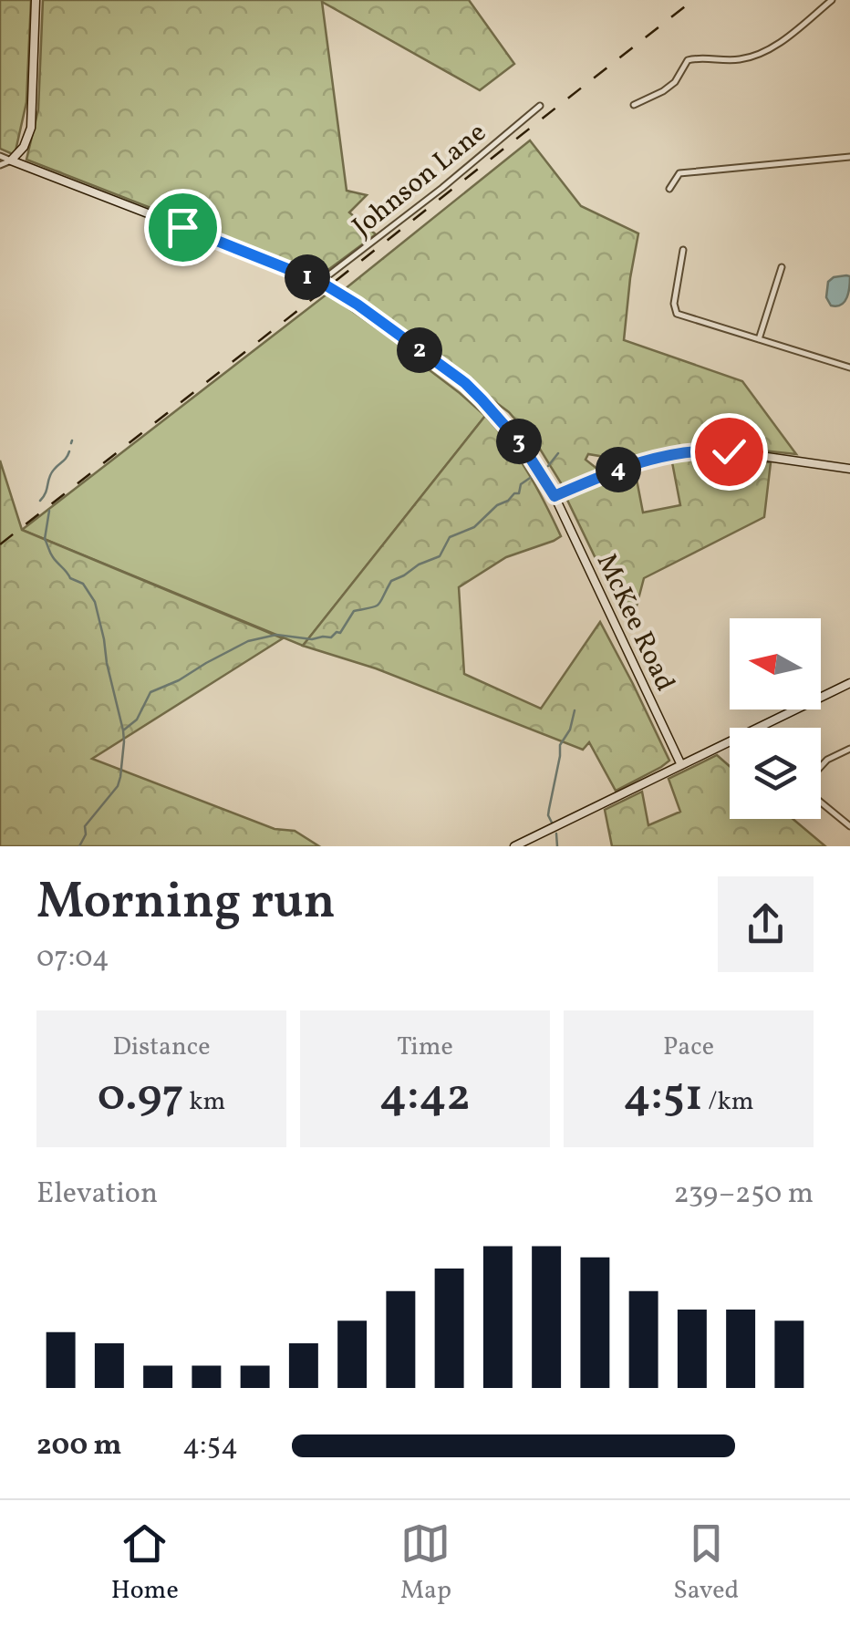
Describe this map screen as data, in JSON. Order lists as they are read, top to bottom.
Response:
{
  "streets": {
    "street": ["Johnson Lane", "McKee Road"]
  },
  "crossings": [
    ["Johnson Lane", "McKee Road"]
  ],
  "north": "left",
  "page": {
    "pins": [
      "1",
      "2",
      "3",
      "4"
    ],
    "heading": ["Morning run", "07:04"],
    "stats": [
      ["Distance", "0.97 km"],
      ["Time", "4:42"],
      ["Pace", "4:51 /km"]
    ],
    "chart": ["Elevation", "239–250 m"],
    "list": [
      {
        "name": "200 m",
        "note": "4:54"
      }
    ],
    "tabs": ["Home", "Map", "Saved"]
  }
}
